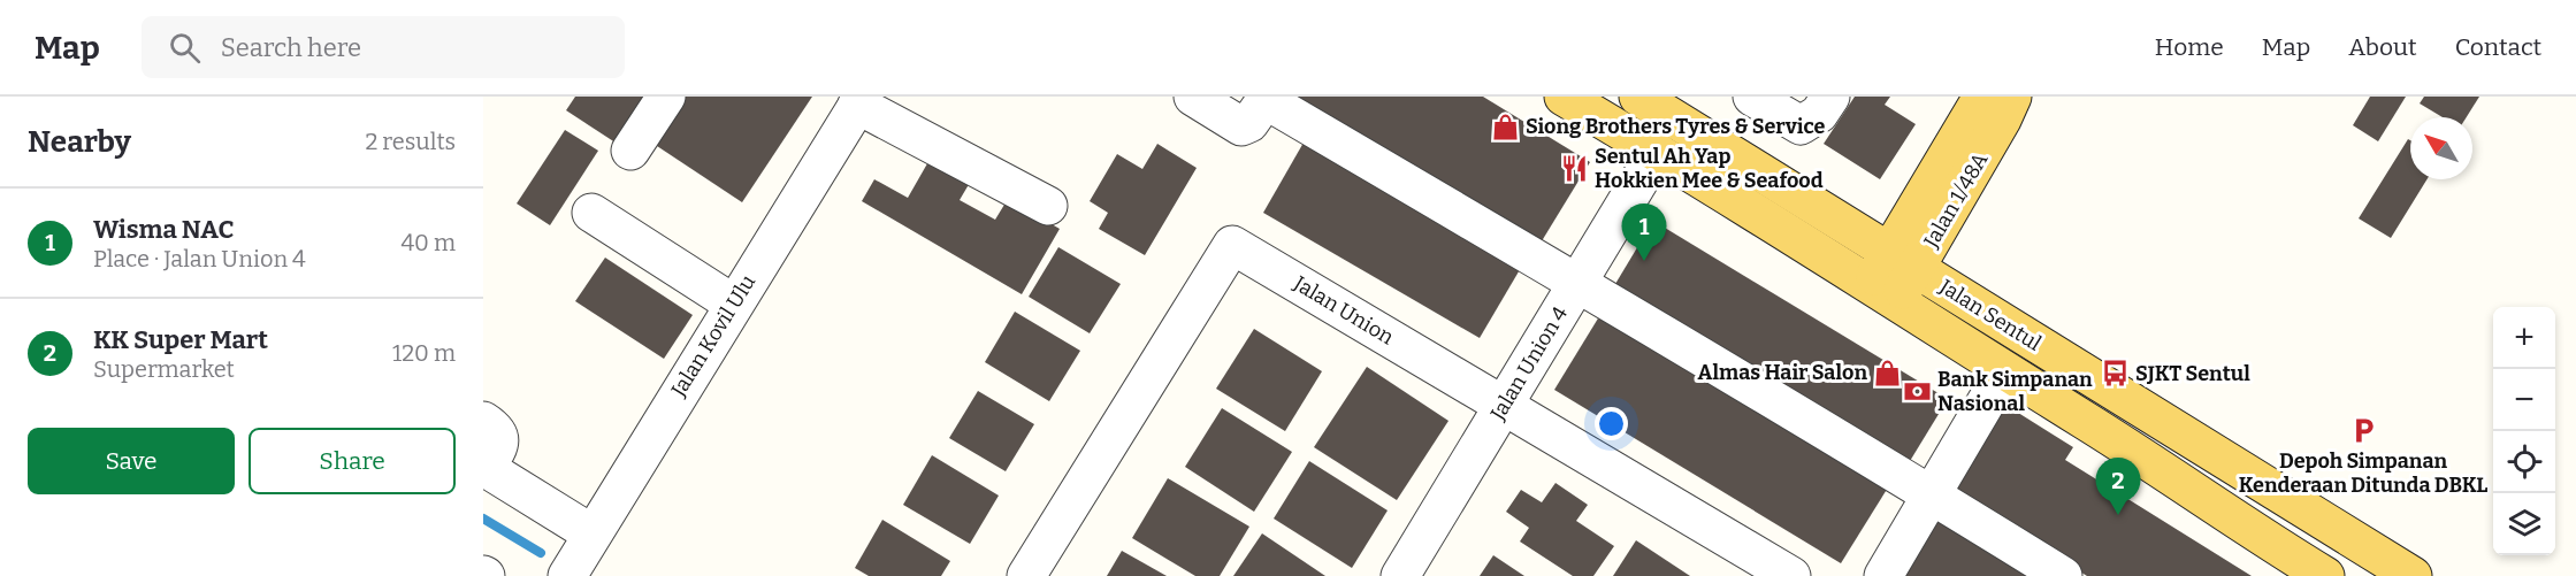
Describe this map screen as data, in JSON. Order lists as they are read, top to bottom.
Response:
{
  "streets": {
    "main road": ["Jalan 1/48A", "Jalan Sentul"],
    "street": ["Jalan Union", "Jalan Kovil Ulu", "Jalan Union 4"]
  },
  "crossings": [
    ["Jalan 1/48A", "Jalan Sentul"],
    ["Jalan Union", "Jalan Union 4"],
    ["Jalan Sentul", "Jalan Union 4"]
  ],
  "places": {
    "shop": ["Siong Brothers Tyres & Service", "Almas Hair Salon"],
    "restaurant": ["Sentul Ah Yap Hokkien Mee & Seafood"],
    "bus stop": ["SJKT Sentul"],
    "bank": ["Bank Simpanan Nasional"],
    "parking": ["Depoh Simpanan Kenderaan Ditunda DBKL"]
  },
  "north": "top left",
  "page": {
    "header": "Map",
    "search": "Search here",
    "nav": [
      "Home",
      "Map",
      "About",
      "Contact"
    ],
    "heading": ["Nearby", "2 results"],
    "list": [
      {
        "mark": "1",
        "name": "Wisma NAC",
        "note": "Place · Jalan Union 4",
        "value": "40 m"
      },
      {
        "mark": "2",
        "name": "KK Super Mart",
        "note": "Supermarket",
        "value": "120 m"
      }
    ],
    "pins": ["1", "2"],
    "map_buttons": ["+", "−"],
    "buttons": ["Save", "Share"]
  }
}
